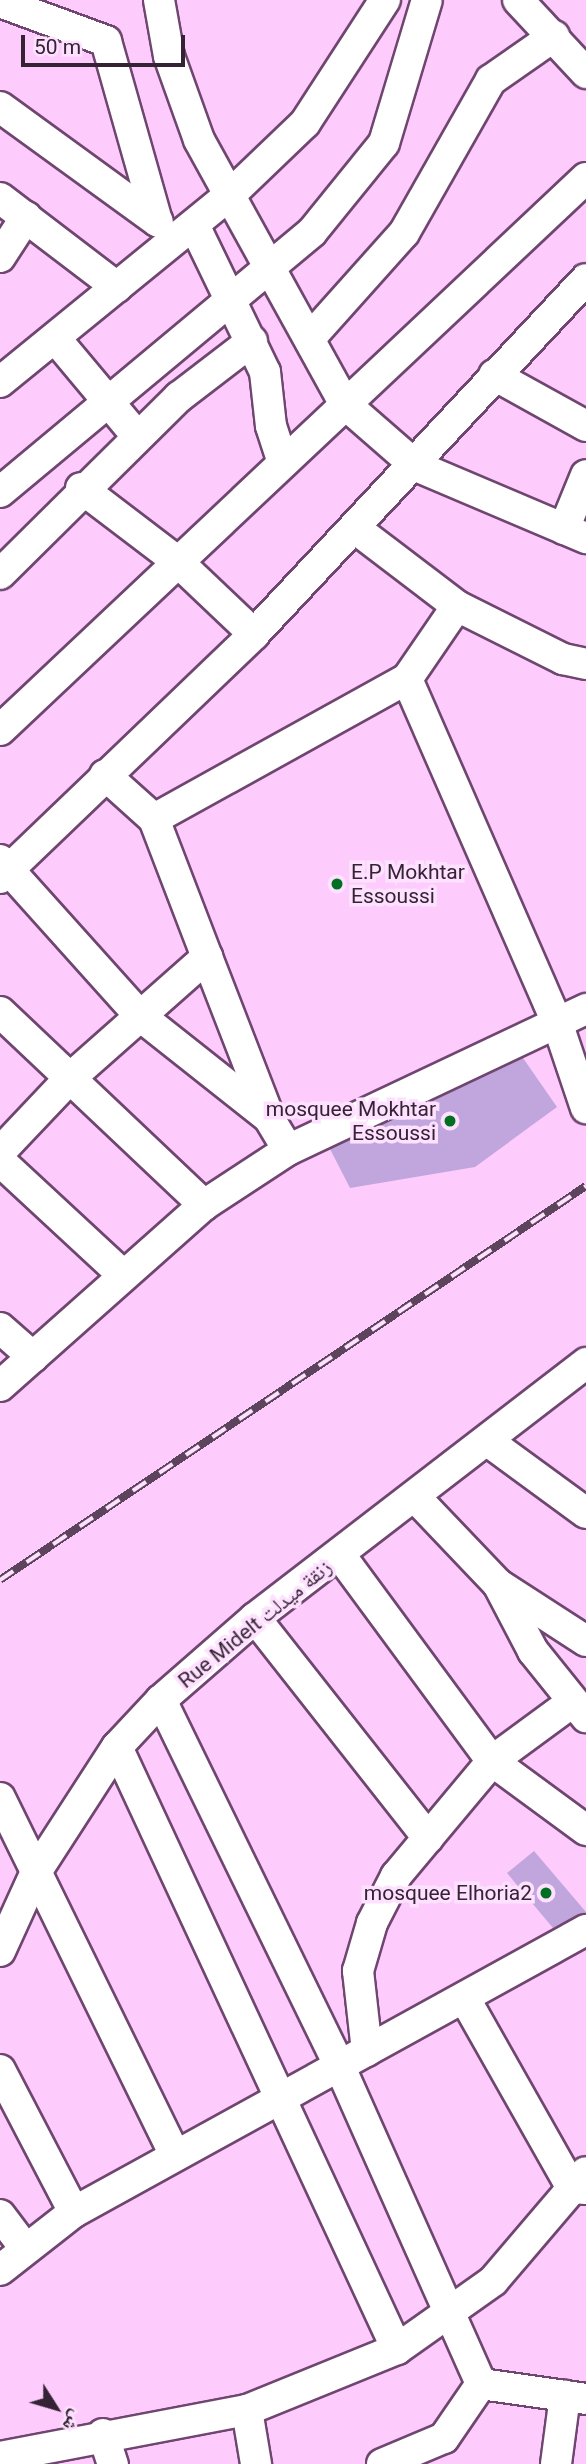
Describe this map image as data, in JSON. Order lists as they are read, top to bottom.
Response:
{
  "streets": {
    "street": ["Rue Midelt زنقة ميدلت"]
  },
  "places": ["E.P Mokhtar Essoussi", "mosquee Mokhtar Essoussi", "mosquee Elhoria2"],
  "scale_bar": "50 m",
  "north": "bottom right"
}
